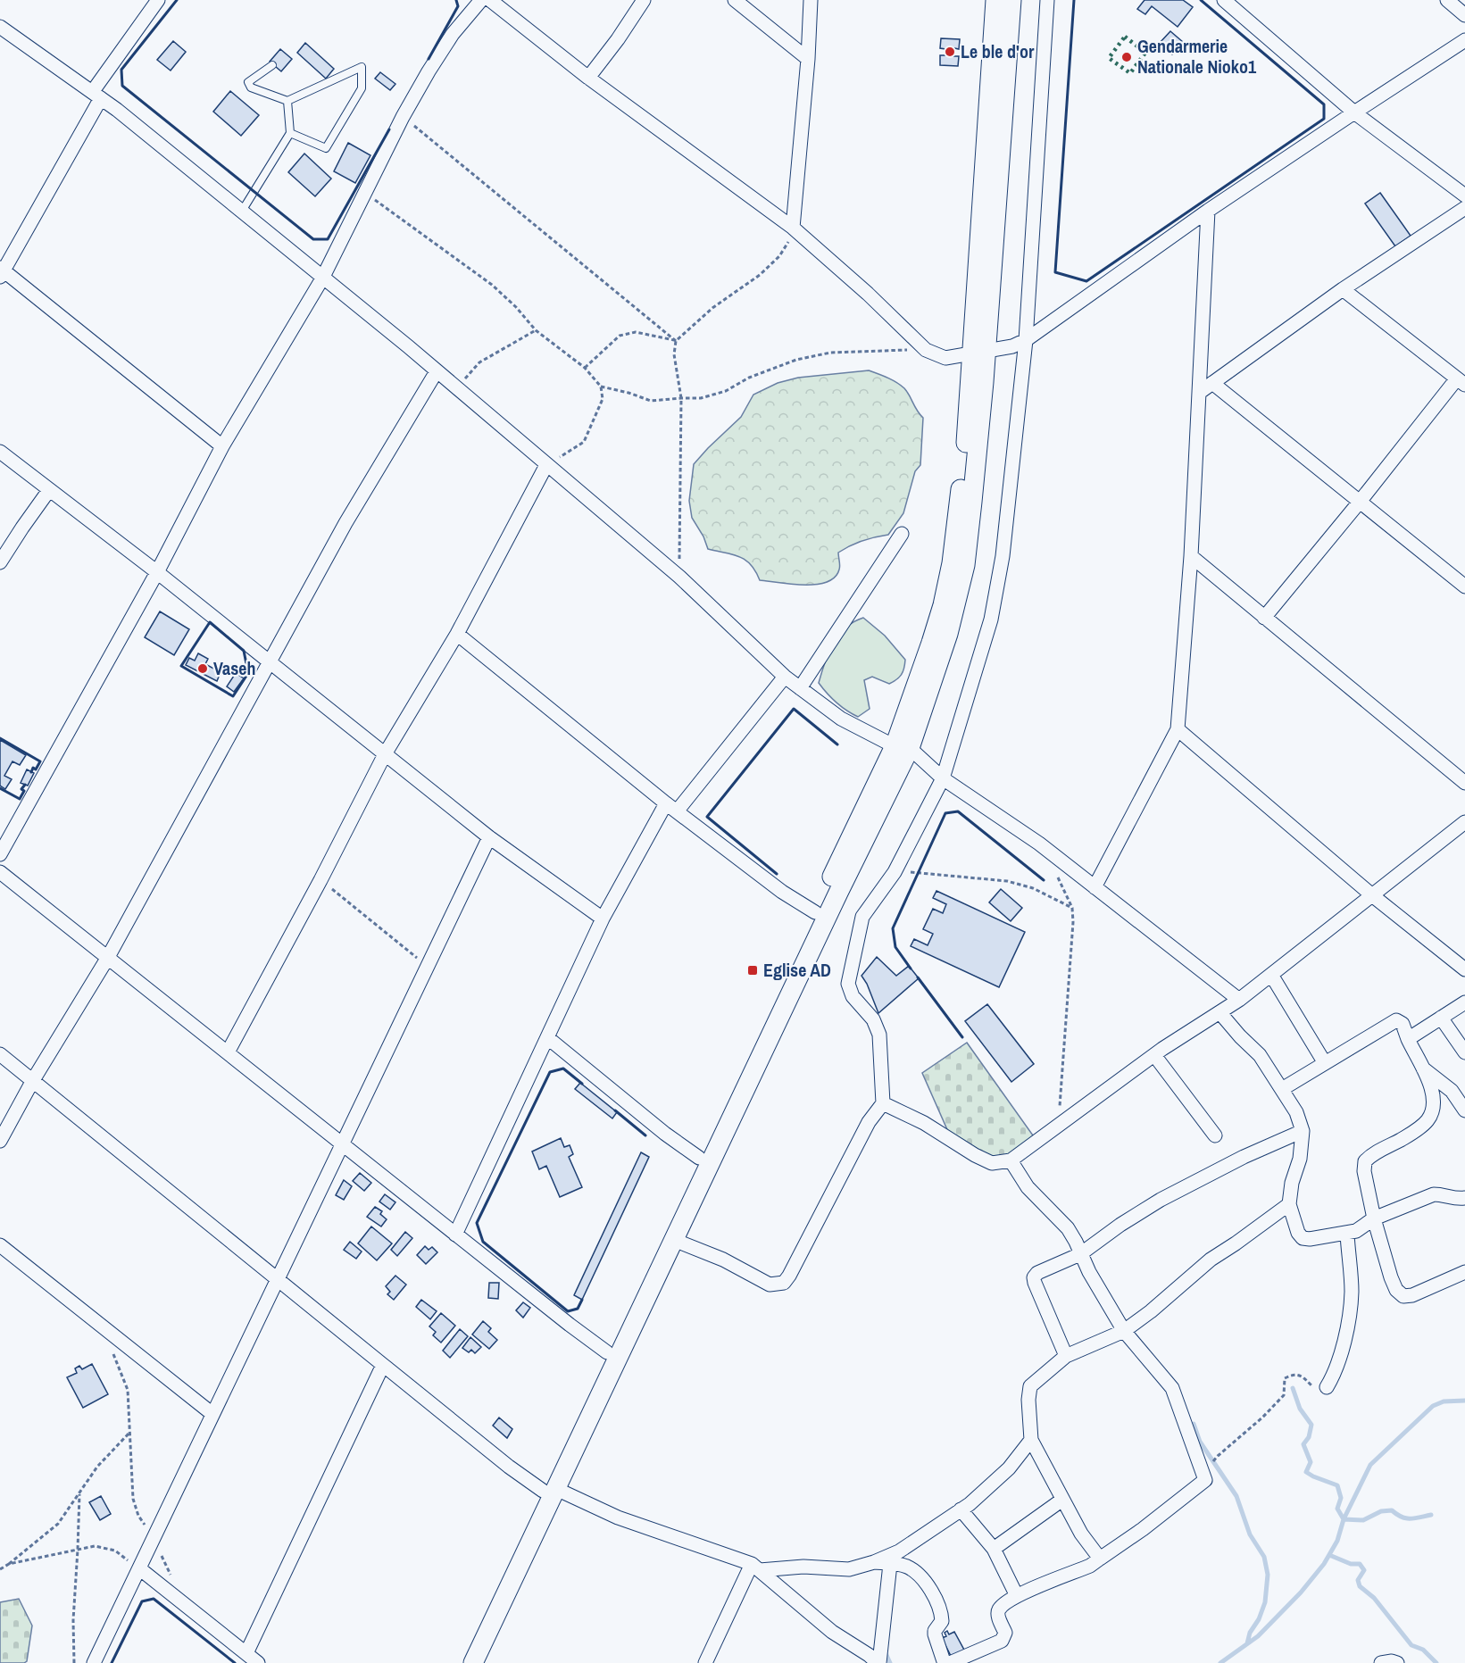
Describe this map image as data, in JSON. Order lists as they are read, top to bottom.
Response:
{
  "places": {
    "other": ["Le ble d'or", "Gendarmerie Nationale Nioko1", "Vaseh"],
    "transit": ["Eglise AD"]
  }
}
